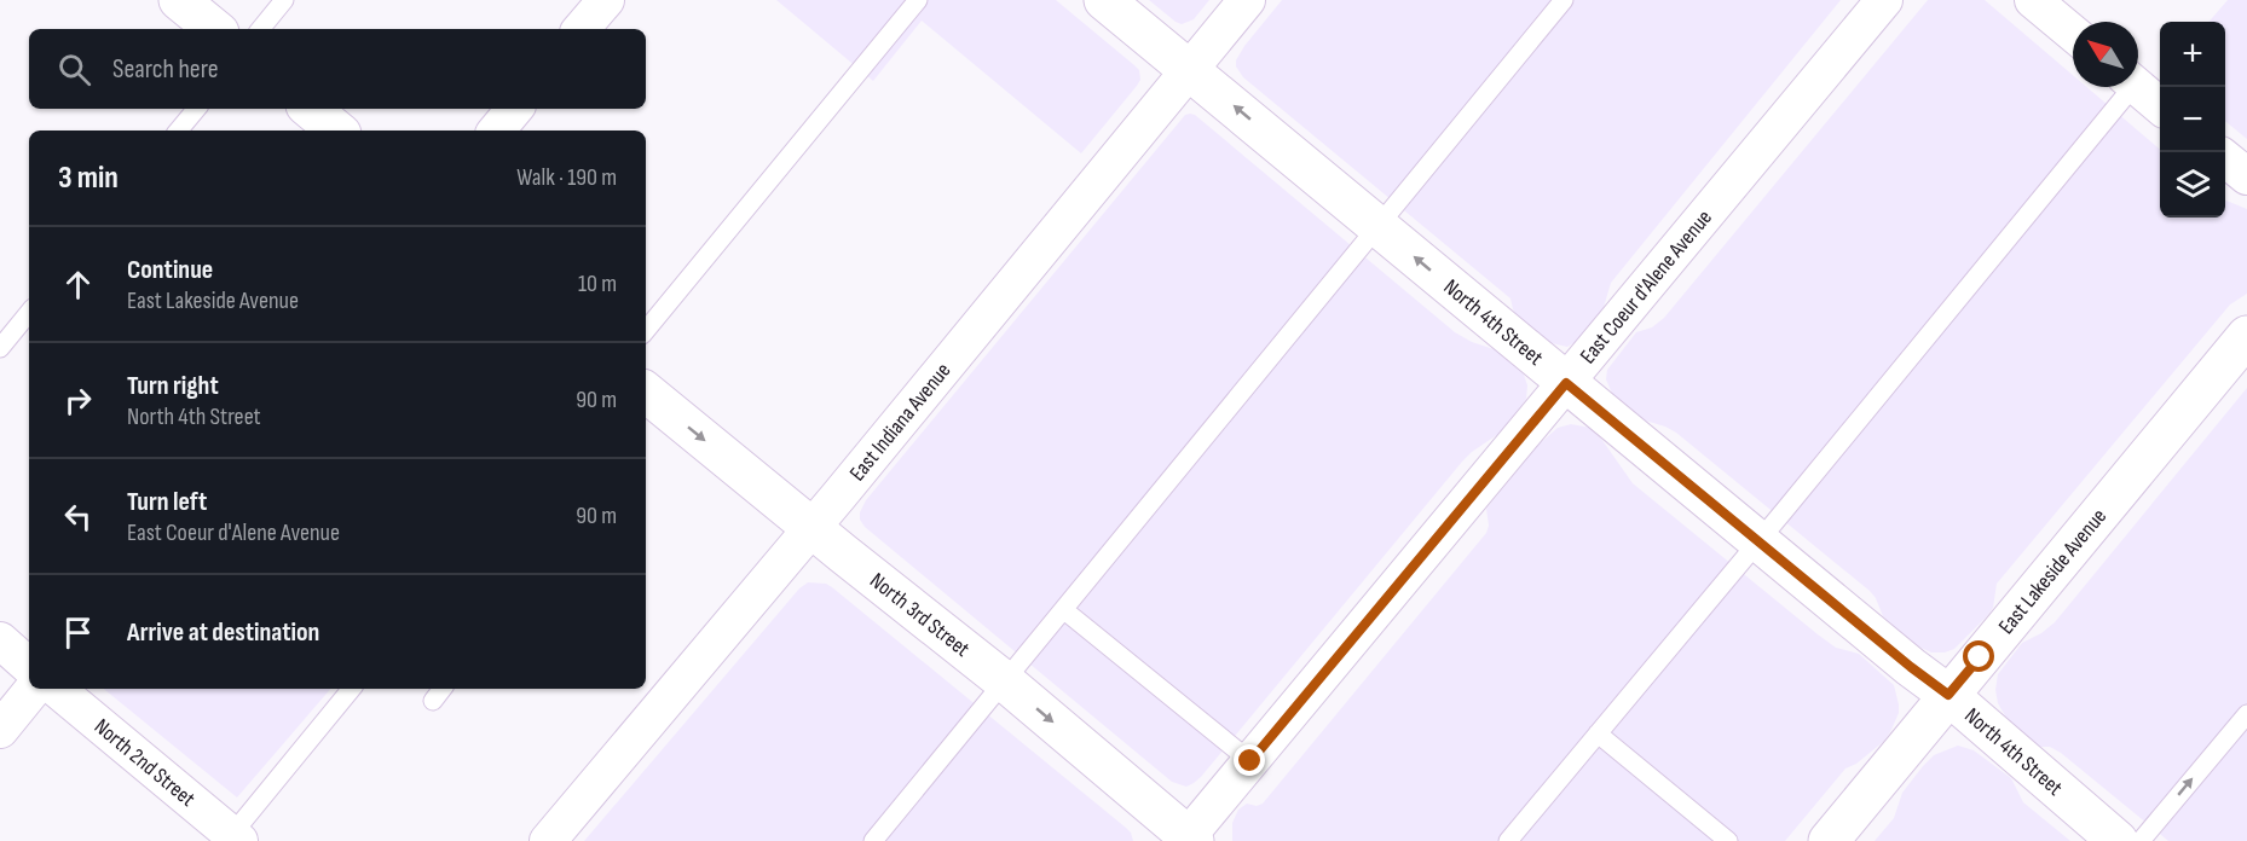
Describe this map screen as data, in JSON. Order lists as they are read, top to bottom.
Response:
{
  "streets": {
    "main road": ["North 4th Street", "East Lakeside Avenue", "North 3rd Street"],
    "street": ["East Coeur d'Alene Avenue", "East Indiana Avenue", "North 2nd Street"]
  },
  "crossings": [
    ["East Coeur d'Alene Avenue", "North 4th Street"],
    ["East Coeur d'Alene Avenue", "North 3rd Street"],
    ["North 4th Street", "East Indiana Avenue"],
    ["North 4th Street", "East Lakeside Avenue"],
    ["East Indiana Avenue", "North 3rd Street"]
  ],
  "one_way": ["North 4th Street", "North 3rd Street"],
  "north": "top left",
  "page": {
    "map_buttons": ["+", "−"],
    "search": "Search here",
    "heading": ["3 min", "Walk · 190 m"],
    "list": [
      ["Continue", "East Lakeside Avenue", "10 m"],
      ["Turn right", "North 4th Street", "90 m"],
      ["Turn left", "East Coeur d'Alene Avenue", "90 m"],
      "Arrive at destination"
    ]
  }
}
